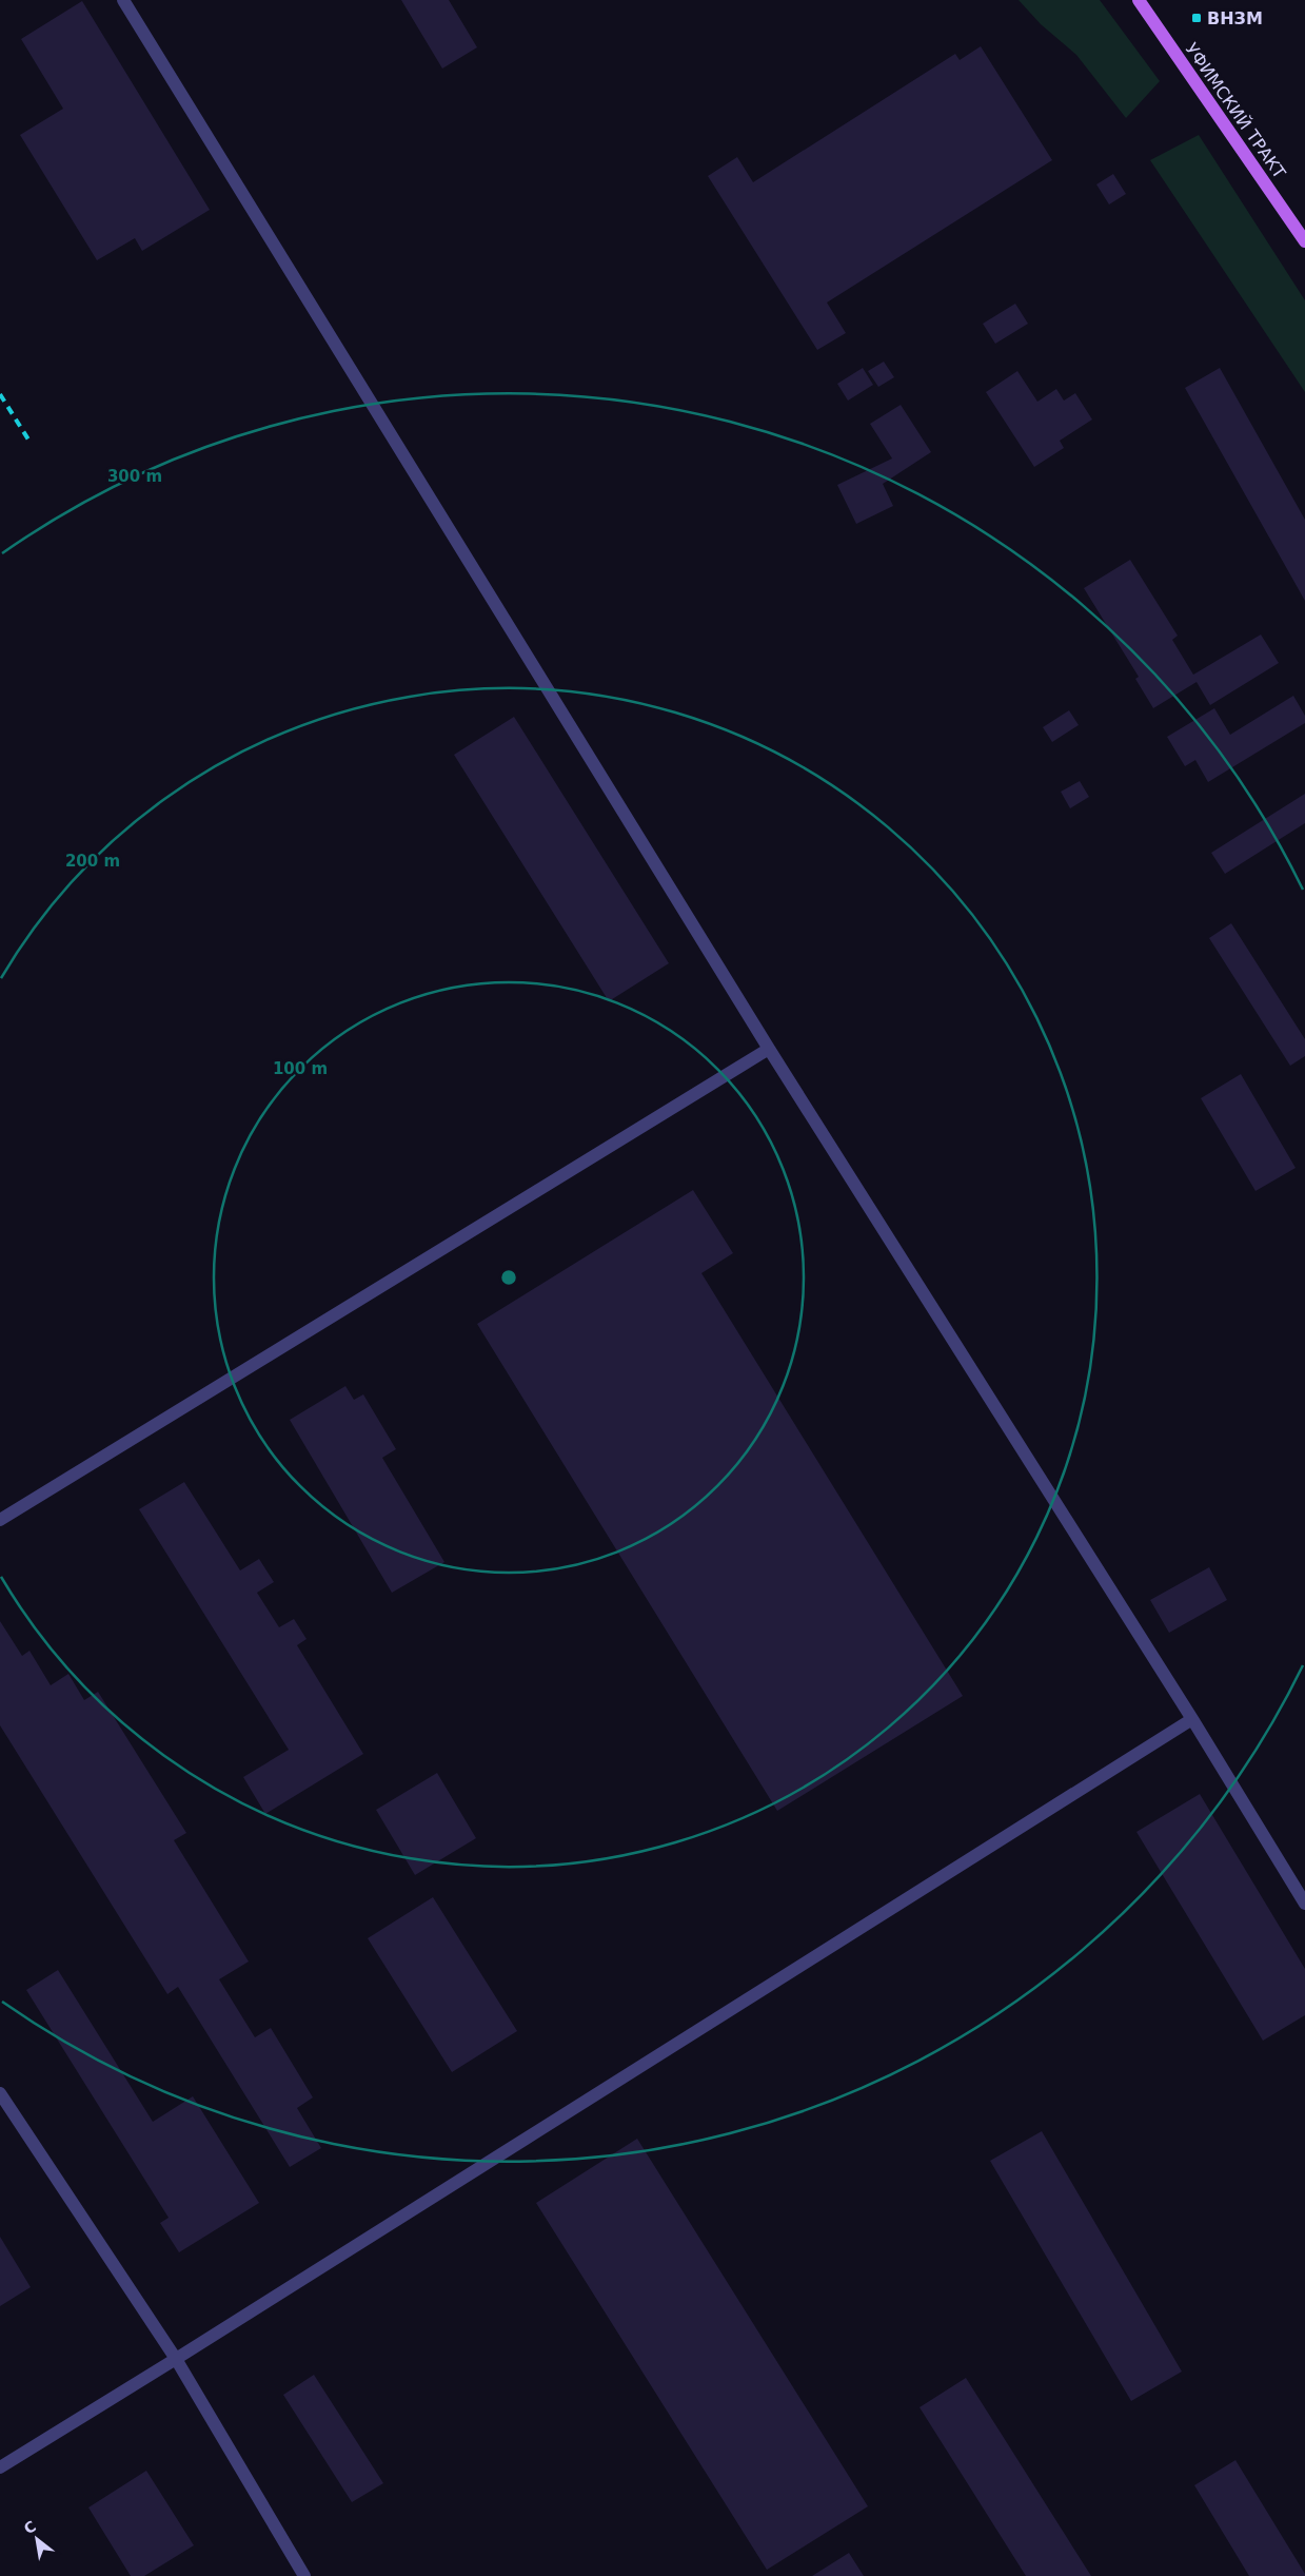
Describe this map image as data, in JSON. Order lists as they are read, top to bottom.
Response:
{
  "streets": {
    "main road": ["УФИМСКИЙ ТРАКТ"]
  },
  "places": {
    "transit": ["ВНЗМ"]
  },
  "north": "top left",
  "rings": ["300 m", "200 m", "100 m"]
}
